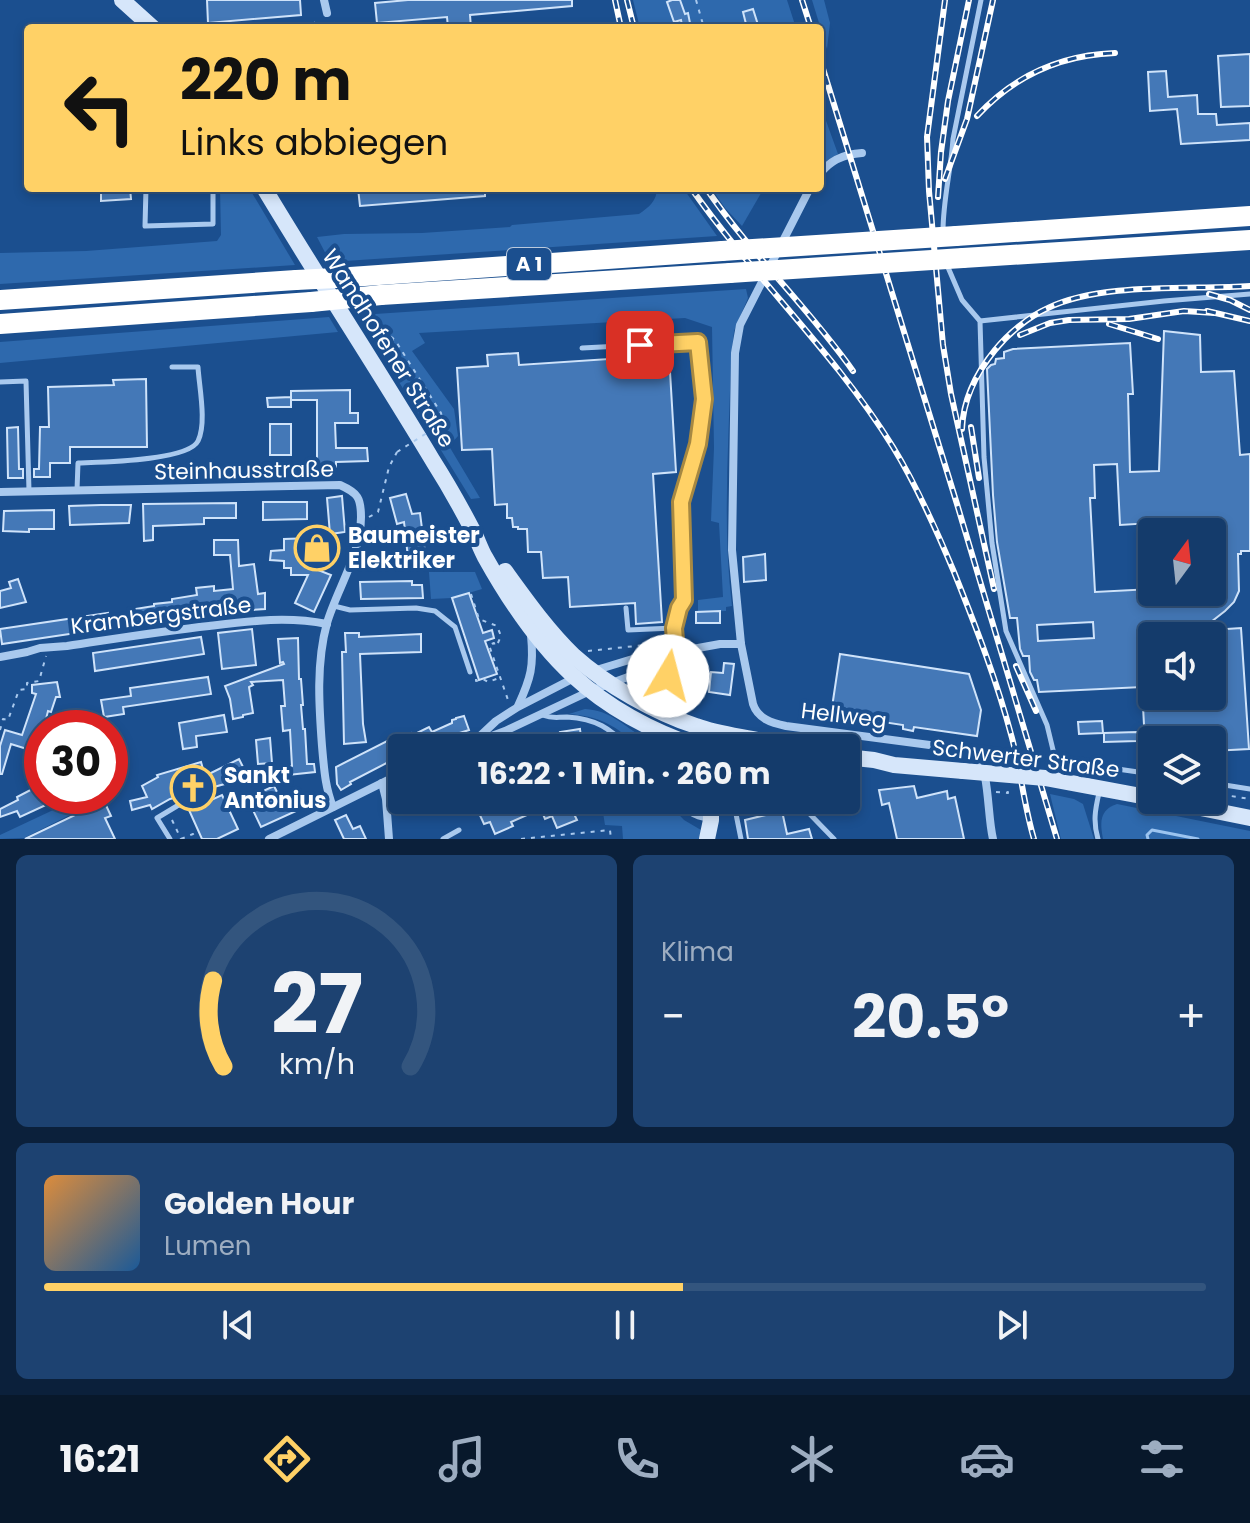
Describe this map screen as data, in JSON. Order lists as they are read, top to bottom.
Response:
{
  "streets": {
    "highway": ["A 1"],
    "main road": ["Wandhofener Straße", "Schwerter Straße"],
    "street": ["Steinhausstraße", "Krambergstraße", "Hellweg"]
  },
  "places": {
    "shop": ["Baumeister Elektriker"],
    "church": ["Sankt Antonius"]
  },
  "north": "top",
  "page": {
    "turn": ["220 m", "Links abbiegen"],
    "limit": "30",
    "trip": "16:22 · 1 Min. · 260 m",
    "tile": "Klima",
    "heat": ["−", "20.5°", "+"],
    "song": ["Golden Hour", "Lumen"],
    "tabs": "16:21",
    "gauge": ["27", "km/h"]
  }
}
